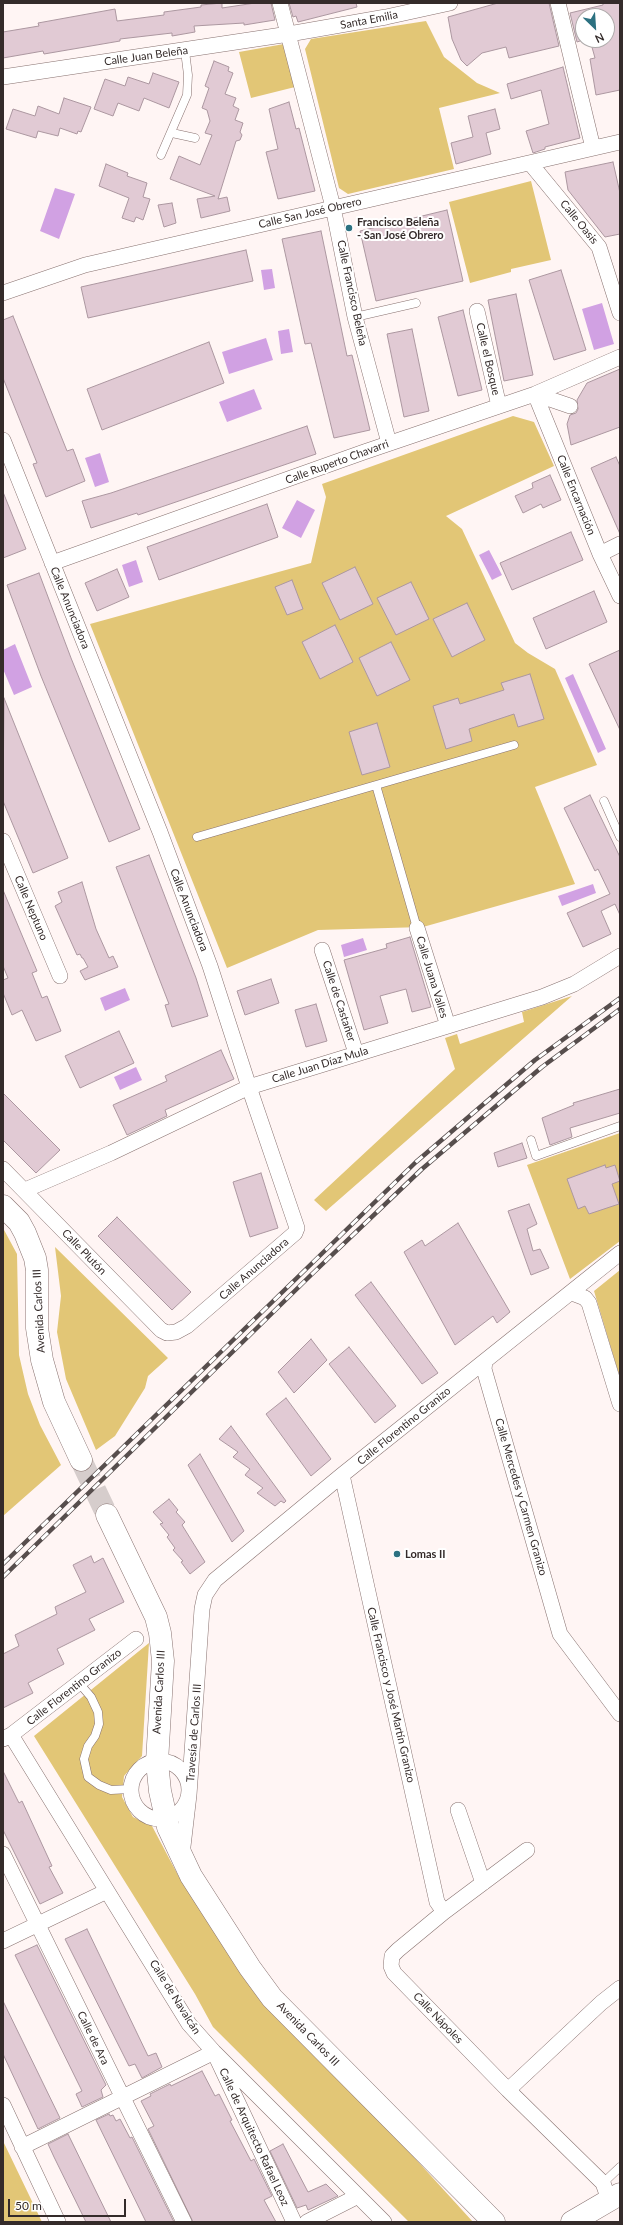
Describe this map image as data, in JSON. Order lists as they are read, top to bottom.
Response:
{
  "streets": {
    "street": [
      "Santa Emilia",
      "Calle Juan Beleña",
      "Calle San José Obrero",
      "Calle Oasis",
      "Calle Francisco Beleña",
      "Calle el Bosque",
      "Calle Ruperto Chavarri",
      "Calle Encarnación",
      "Calle Anunciadora",
      "Calle Neptuno",
      "Calle Juana Valles",
      "Calle de Castañer",
      "Calle Juan Díaz Mula",
      "Calle Plutón",
      "Avenida Carlos III",
      "Calle Florentino Granizo",
      "Calle Mercedes y Carmen Granizo",
      "Calle Francisco y José Martín Granizo",
      "Travesía de Carlos III",
      "Calle de Navalcán",
      "Calle Nápoles",
      "Calle de Ara",
      "Calle de Arquitecto Rafael Leoz"
    ]
  },
  "crossings": [
    ["Santa Emilia", "Calle Juan Beleña"],
    ["Santa Emilia", "Calle Francisco Beleña"],
    ["Calle Juan Beleña", "Calle Francisco Beleña"],
    ["Calle San José Obrero", "Calle Oasis"],
    ["Calle San José Obrero", "Calle Francisco Beleña"],
    ["Calle Francisco Beleña", "Calle Ruperto Chavarri"],
    ["Calle el Bosque", "Calle Ruperto Chavarri"],
    ["Calle Ruperto Chavarri", "Calle Encarnación"],
    ["Calle Ruperto Chavarri", "Calle Anunciadora"],
    ["Calle Anunciadora", "Calle Juan Díaz Mula"],
    ["Calle Anunciadora", "Calle Plutón"],
    ["Calle Juana Valles", "Calle Juan Díaz Mula"],
    ["Calle de Castañer", "Calle Juan Díaz Mula"],
    ["Calle Juan Díaz Mula", "Calle Plutón"],
    ["Avenida Carlos III", "Travesía de Carlos III"],
    ["Calle Florentino Granizo", "Calle Mercedes y Carmen Granizo"],
    ["Calle Florentino Granizo", "Calle Francisco y José Martín Granizo"],
    ["Calle Florentino Granizo", "Travesía de Carlos III"],
    ["Calle Florentino Granizo", "Calle de Navalcán"],
    ["Calle Francisco y José Martín Granizo", "Calle Nápoles"],
    ["Calle de Navalcán", "Calle de Arquitecto Rafael Leoz"]
  ],
  "places": ["Francisco Beleña - San José Obrero", "Lomas II"],
  "scale_bar": "50 m",
  "north": "bottom right"
}
